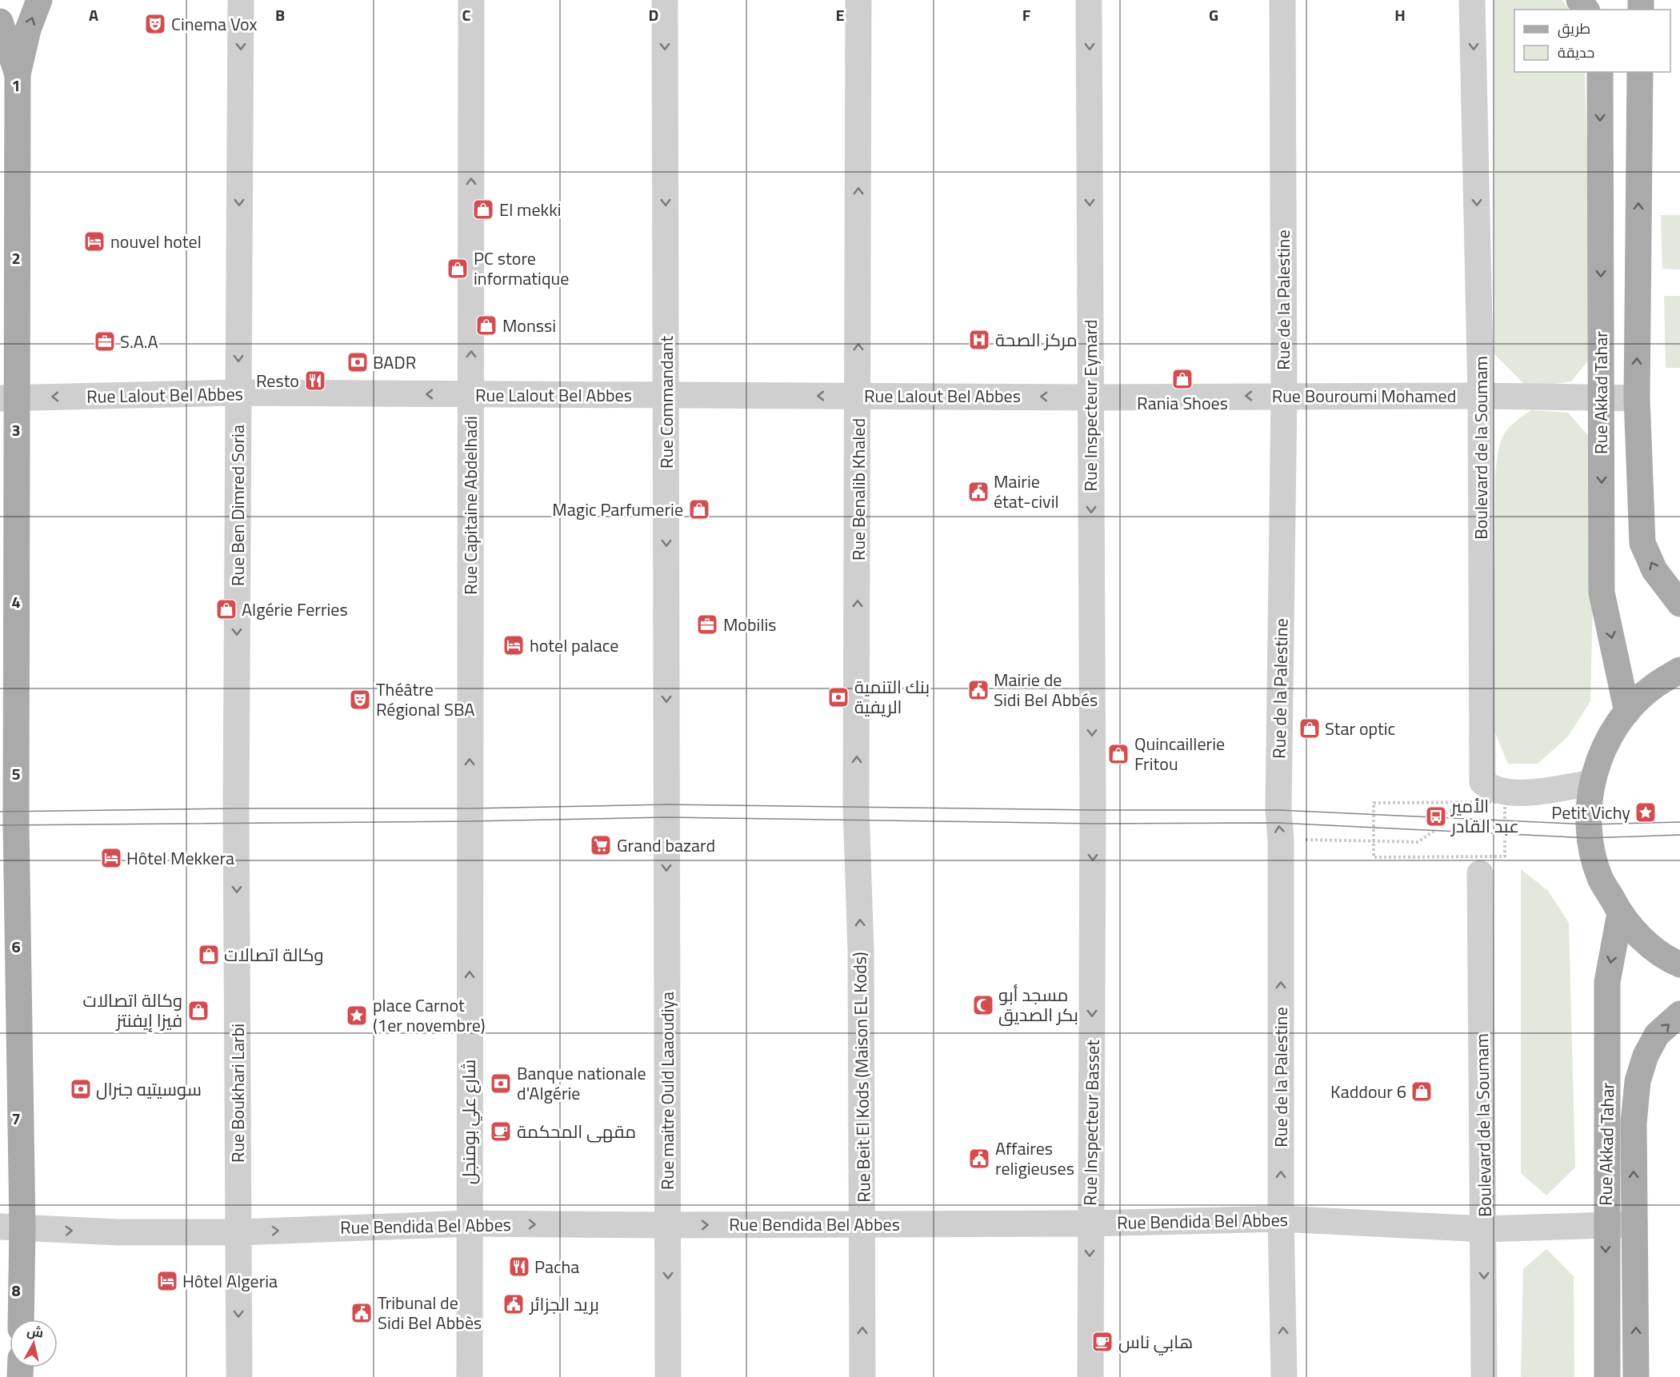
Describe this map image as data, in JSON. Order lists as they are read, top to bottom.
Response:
{
  "streets": {
    "main road": ["Rue Akkad Tahar"],
    "street": [
      "Rue de la Palestine",
      "Rue Lalout Bel Abbes",
      "Rue Bouroumi Mohamed",
      "Rue Commandant",
      "Rue Inspecteur Eymard",
      "Boulevard de la Soumam",
      "Rue Benalib Khaled",
      "Rue Ben Dimred Soria",
      "Rue Capitaine Abdelhadi",
      "Rue Beit El Kods (Maison EL Kods)",
      "Rue maitre Ould Laaoudiya",
      "Rue Boukhari Larbi",
      "شارع علي بومنجل",
      "Rue Inspecteur Basset",
      "Rue Bendida Bel Abbes"
    ]
  },
  "crossings": [
    ["Rue de la Palestine", "Rue Bouroumi Mohamed"],
    ["Rue de la Palestine", "Rue Bendida Bel Abbes"],
    ["Rue Akkad Tahar", "Rue Bouroumi Mohamed"],
    ["Rue Akkad Tahar", "Rue Bendida Bel Abbes"],
    ["Rue Lalout Bel Abbes", "Rue Bouroumi Mohamed"],
    ["Rue Lalout Bel Abbes", "Rue Commandant"],
    ["Rue Lalout Bel Abbes", "Rue Inspecteur Eymard"],
    ["Rue Lalout Bel Abbes", "Rue Benalib Khaled"],
    ["Rue Lalout Bel Abbes", "Rue Ben Dimred Soria"],
    ["Rue Lalout Bel Abbes", "Rue Capitaine Abdelhadi"],
    ["Rue Bouroumi Mohamed", "Rue Inspecteur Eymard"],
    ["Rue Bouroumi Mohamed", "Boulevard de la Soumam"],
    ["Rue Commandant", "Rue maitre Ould Laaoudiya"],
    ["Rue Inspecteur Eymard", "Rue Inspecteur Basset"],
    ["Boulevard de la Soumam", "Rue Bendida Bel Abbes"],
    ["Rue Benalib Khaled", "Rue Beit El Kods (Maison EL Kods)"],
    ["Rue Ben Dimred Soria", "Rue Boukhari Larbi"],
    ["Rue Capitaine Abdelhadi", "شارع علي بومنجل"],
    ["Rue Beit El Kods (Maison EL Kods)", "Rue Bendida Bel Abbes"],
    ["Rue maitre Ould Laaoudiya", "Rue Bendida Bel Abbes"],
    ["Rue Boukhari Larbi", "Rue Bendida Bel Abbes"],
    ["شارع علي بومنجل", "Rue Bendida Bel Abbes"],
    ["Rue Inspecteur Basset", "Rue Bendida Bel Abbes"]
  ],
  "one_way": [
    "Rue de la Palestine",
    "Rue Lalout Bel Abbes",
    "Rue Bouroumi Mohamed",
    "Rue Commandant",
    "Rue Inspecteur Eymard",
    "Boulevard de la Soumam",
    "Rue Benalib Khaled",
    "Rue Ben Dimred Soria",
    "Rue Capitaine Abdelhadi",
    "Rue Beit El Kods (Maison EL Kods)",
    "Rue maitre Ould Laaoudiya",
    "Rue Boukhari Larbi",
    "شارع علي بومنجل",
    "Rue Inspecteur Basset",
    "Rue Bendida Bel Abbes"
  ],
  "places": {
    "theatre": ["Cinema Vox", "Théâtre Régional SBA"],
    "shop": [
      "El mekki",
      "PC store informatique",
      "Monssi",
      "Rania Shoes",
      "Magic Parfumerie",
      "Algérie Ferries",
      "Star optic",
      "Quincaillerie Fritou",
      "وكالة اتصالات",
      "وكالة اتصالات فيزا إيفنتز",
      "Kaddour 6"
    ],
    "hotel": [
      "nouvel hotel",
      "hotel palace",
      "Hôtel Mekkera",
      "Hôtel Algeria"
    ],
    "hospital": ["مركز الصحة"],
    "office": ["S.A.A", "Mobilis"],
    "bank": [
      "BADR",
      "بنك التنمية الريفية",
      "Banque nationale d'Algérie",
      "سوسيتيه جنرال"
    ],
    "restaurant": ["Resto", "Pacha"],
    "public building": [
      "Mairie état-civil",
      "Mairie de Sidi Bel Abbés",
      "Affaires religieuses",
      "بريد الجزائر",
      "Tribunal de Sidi Bel Abbès"
    ],
    "place": ["Petit Vichy", "place Carnot (1er novembre)"],
    "bus stop": ["الأمير عبد القادر"],
    "supermarket": ["Grand bazard"],
    "mosque": ["مسجد أبو بكر الصديق"],
    "cafe": ["مقهى المحكمة", "هابي ناس"]
  },
  "legend": ["طريق", "حديقة"],
  "north": "top",
  "grid": {
    "columns": [
      "A",
      "B",
      "C",
      "D",
      "E",
      "F",
      "G",
      "H"
    ],
    "rows": [
      "1",
      "2",
      "3",
      "4",
      "5",
      "6",
      "7",
      "8"
    ]
  }
}
